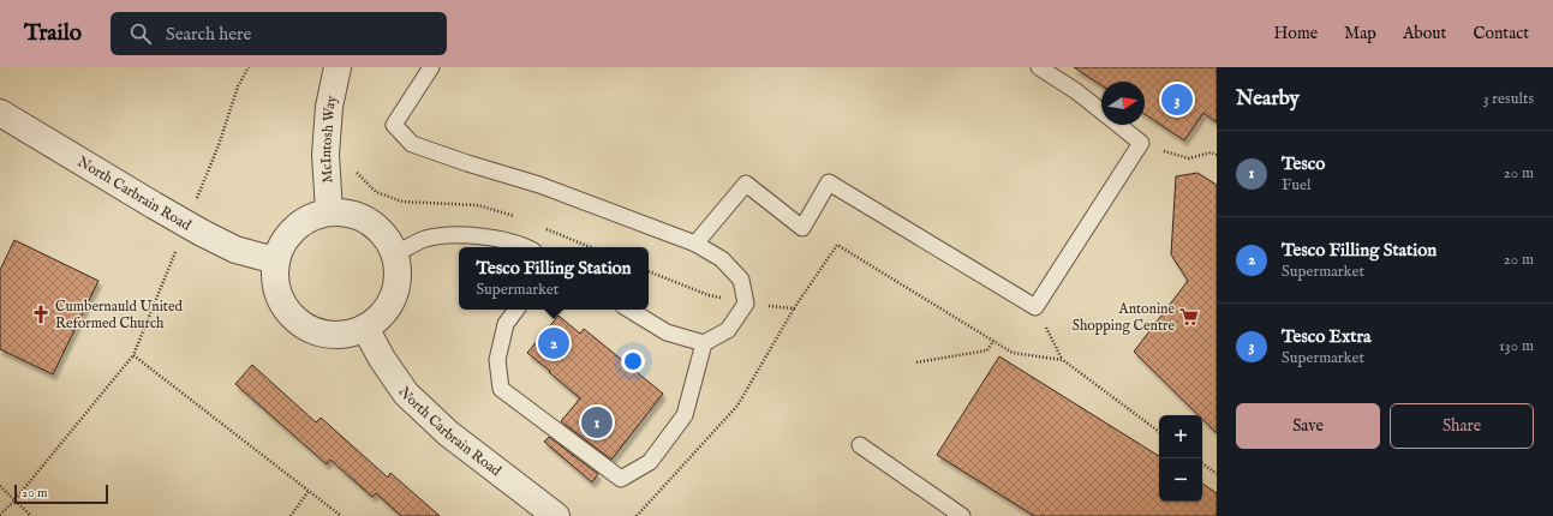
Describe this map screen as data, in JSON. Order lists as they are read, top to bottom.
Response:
{
  "streets": {
    "street": ["McIntosh Way", "North Carbrain Road"]
  },
  "crossings": [
    ["McIntosh Way", "North Carbrain Road"]
  ],
  "places": {
    "church": ["Cumbernauld United Reformed Church"],
    "supermarket": ["Antonine Shopping Centre"]
  },
  "scale_bar": "20 m",
  "north": "right",
  "page": {
    "header": "Trailo",
    "search": "Search here",
    "nav": [
      "Home",
      "Map",
      "About",
      "Contact"
    ],
    "heading": ["Nearby", "3 results"],
    "pins": ["3", "2", "1"],
    "list": [
      {
        "mark": "1",
        "name": "Tesco",
        "note": "Fuel",
        "value": "20 m"
      },
      {
        "mark": "2",
        "name": "Tesco Filling Station",
        "note": "Supermarket",
        "value": "20 m"
      },
      {
        "mark": "3",
        "name": "Tesco Extra",
        "note": "Supermarket",
        "value": "130 m"
      }
    ],
    "popup": ["Tesco Filling Station", "Supermarket"],
    "buttons": ["Save", "Share"],
    "map_buttons": ["+", "−"],
    "scale": "20 m"
  }
}
